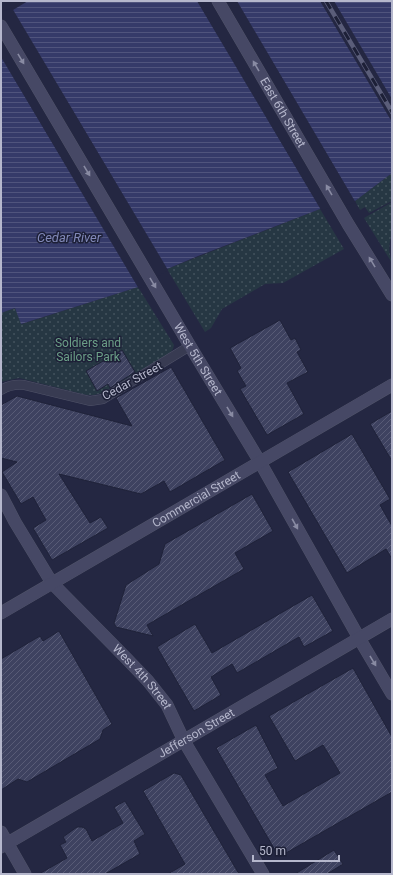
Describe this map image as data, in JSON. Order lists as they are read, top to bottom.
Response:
{
  "streets": {
    "street": [
      "East 6th Street",
      "West 5th Street",
      "Cedar Street",
      "Commercial Street",
      "West 4th Street",
      "Jefferson Street"
    ]
  },
  "crossings": [
    ["West 5th Street", "Cedar Street"],
    ["West 5th Street", "Commercial Street"],
    ["West 5th Street", "Jefferson Street"],
    ["Commercial Street", "West 4th Street"],
    ["West 4th Street", "Jefferson Street"]
  ],
  "one_way": ["East 6th Street", "West 5th Street"],
  "water": ["Cedar River"],
  "parks": ["Soldiers and Sailors Park"],
  "scale_bar": "50 m"
}
